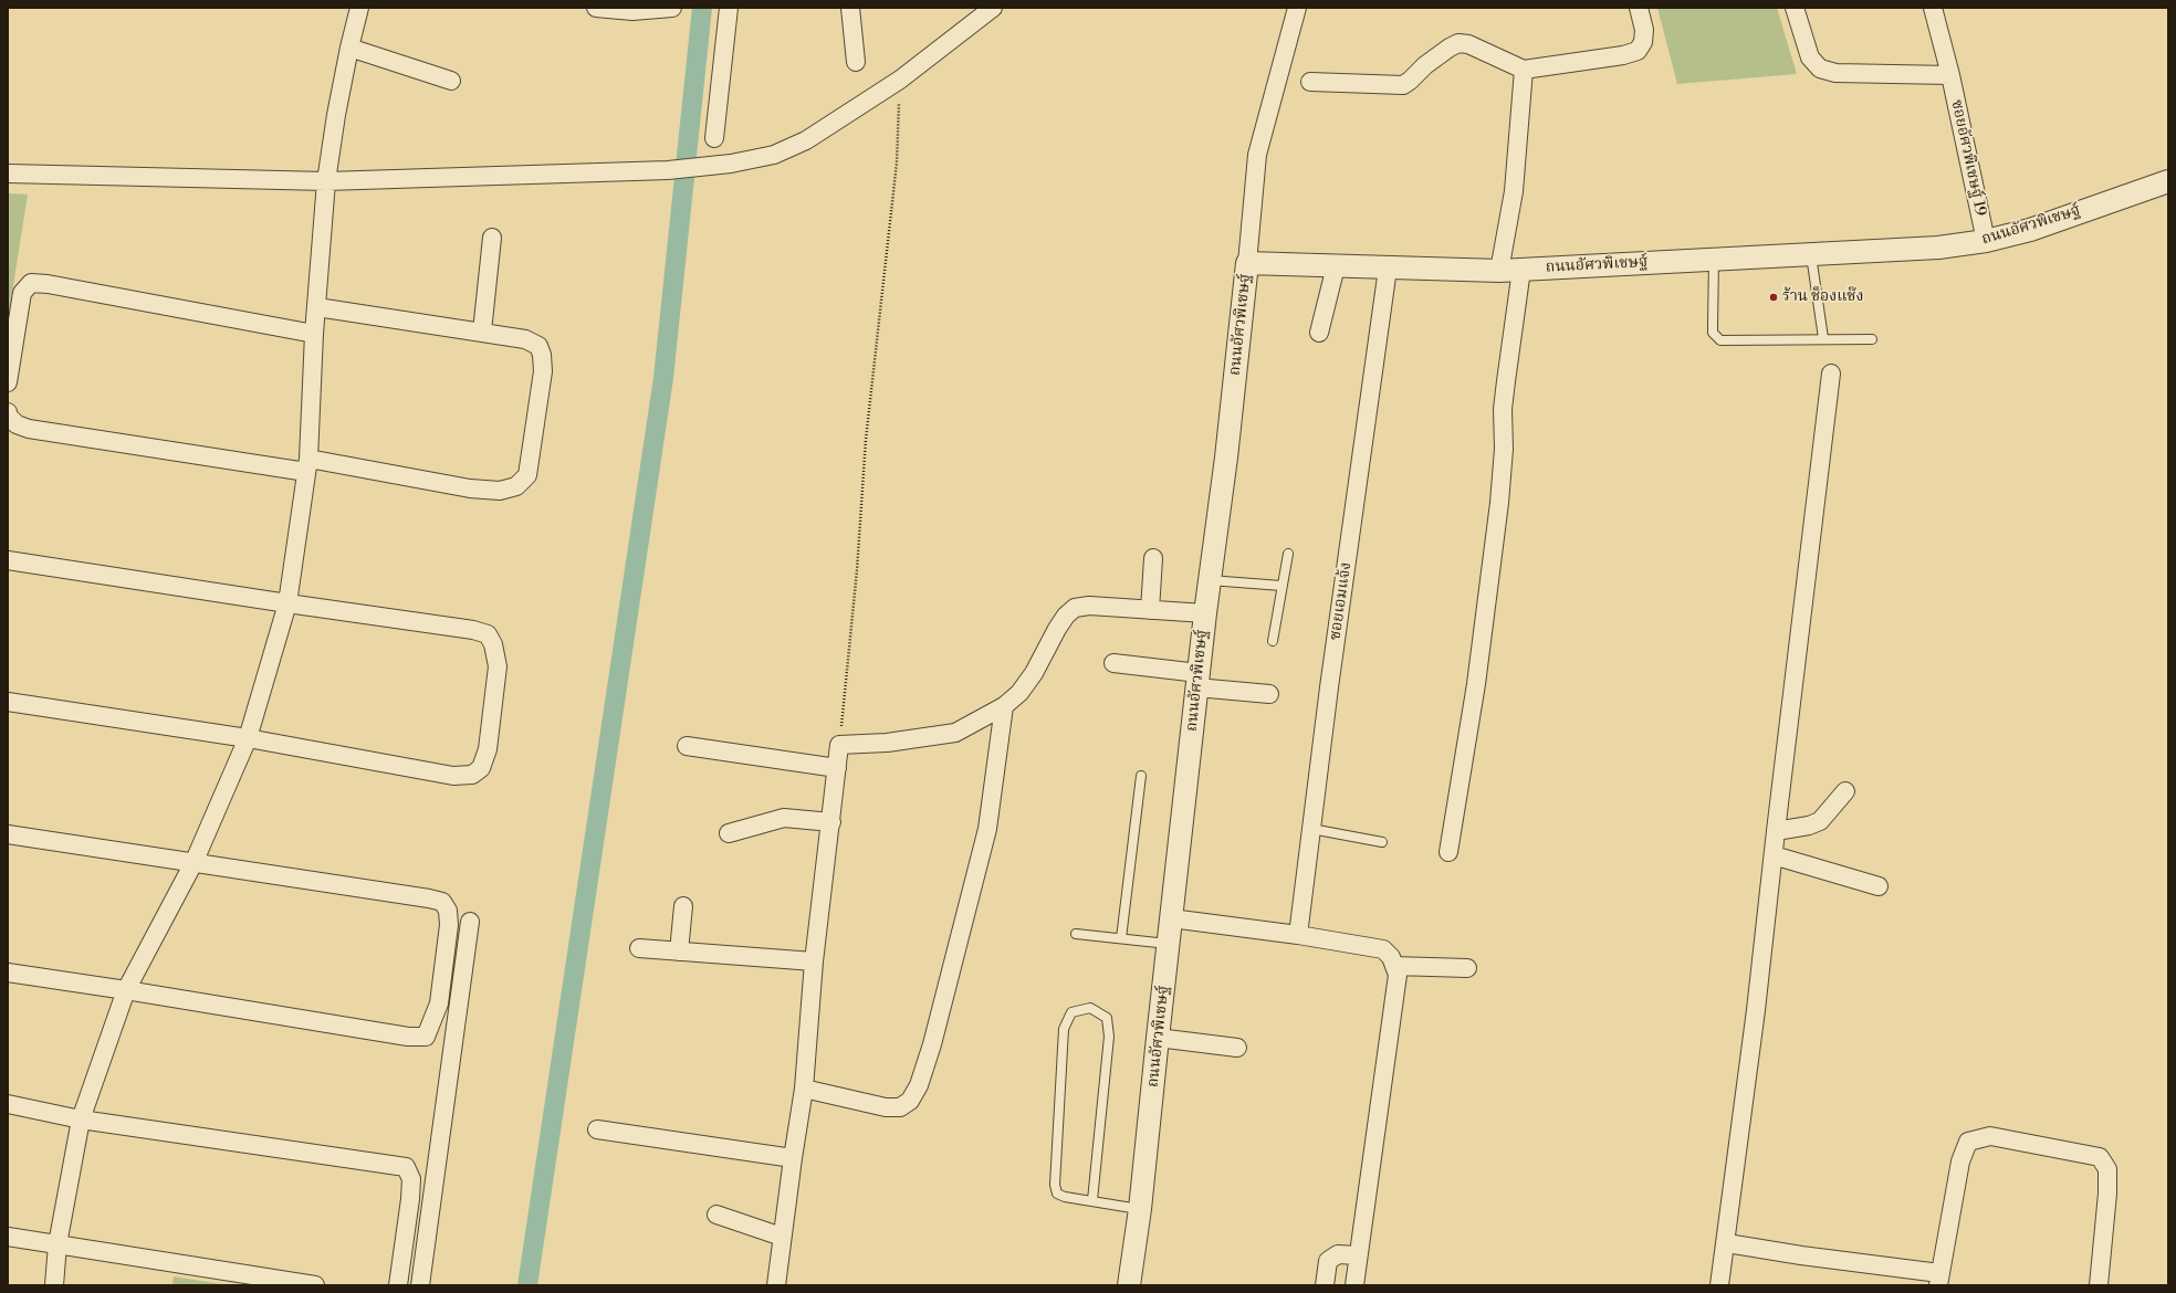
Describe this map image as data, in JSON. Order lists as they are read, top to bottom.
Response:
{
  "streets": {
    "street": ["ซอยอัศวพิเชษฐ์ 19", "ถนนอัศวพิเชษฐ์", "ซอยเอมแจ้ง"]
  },
  "crossings": [
    ["ซอยอัศวพิเชษฐ์ 19", "ถนนอัศวพิเชษฐ์"],
    ["ถนนอัศวพิเชษฐ์", "ซอยเอมแจ้ง"]
  ],
  "places": ["ร้าน ช็องแช๊ง"]
}
